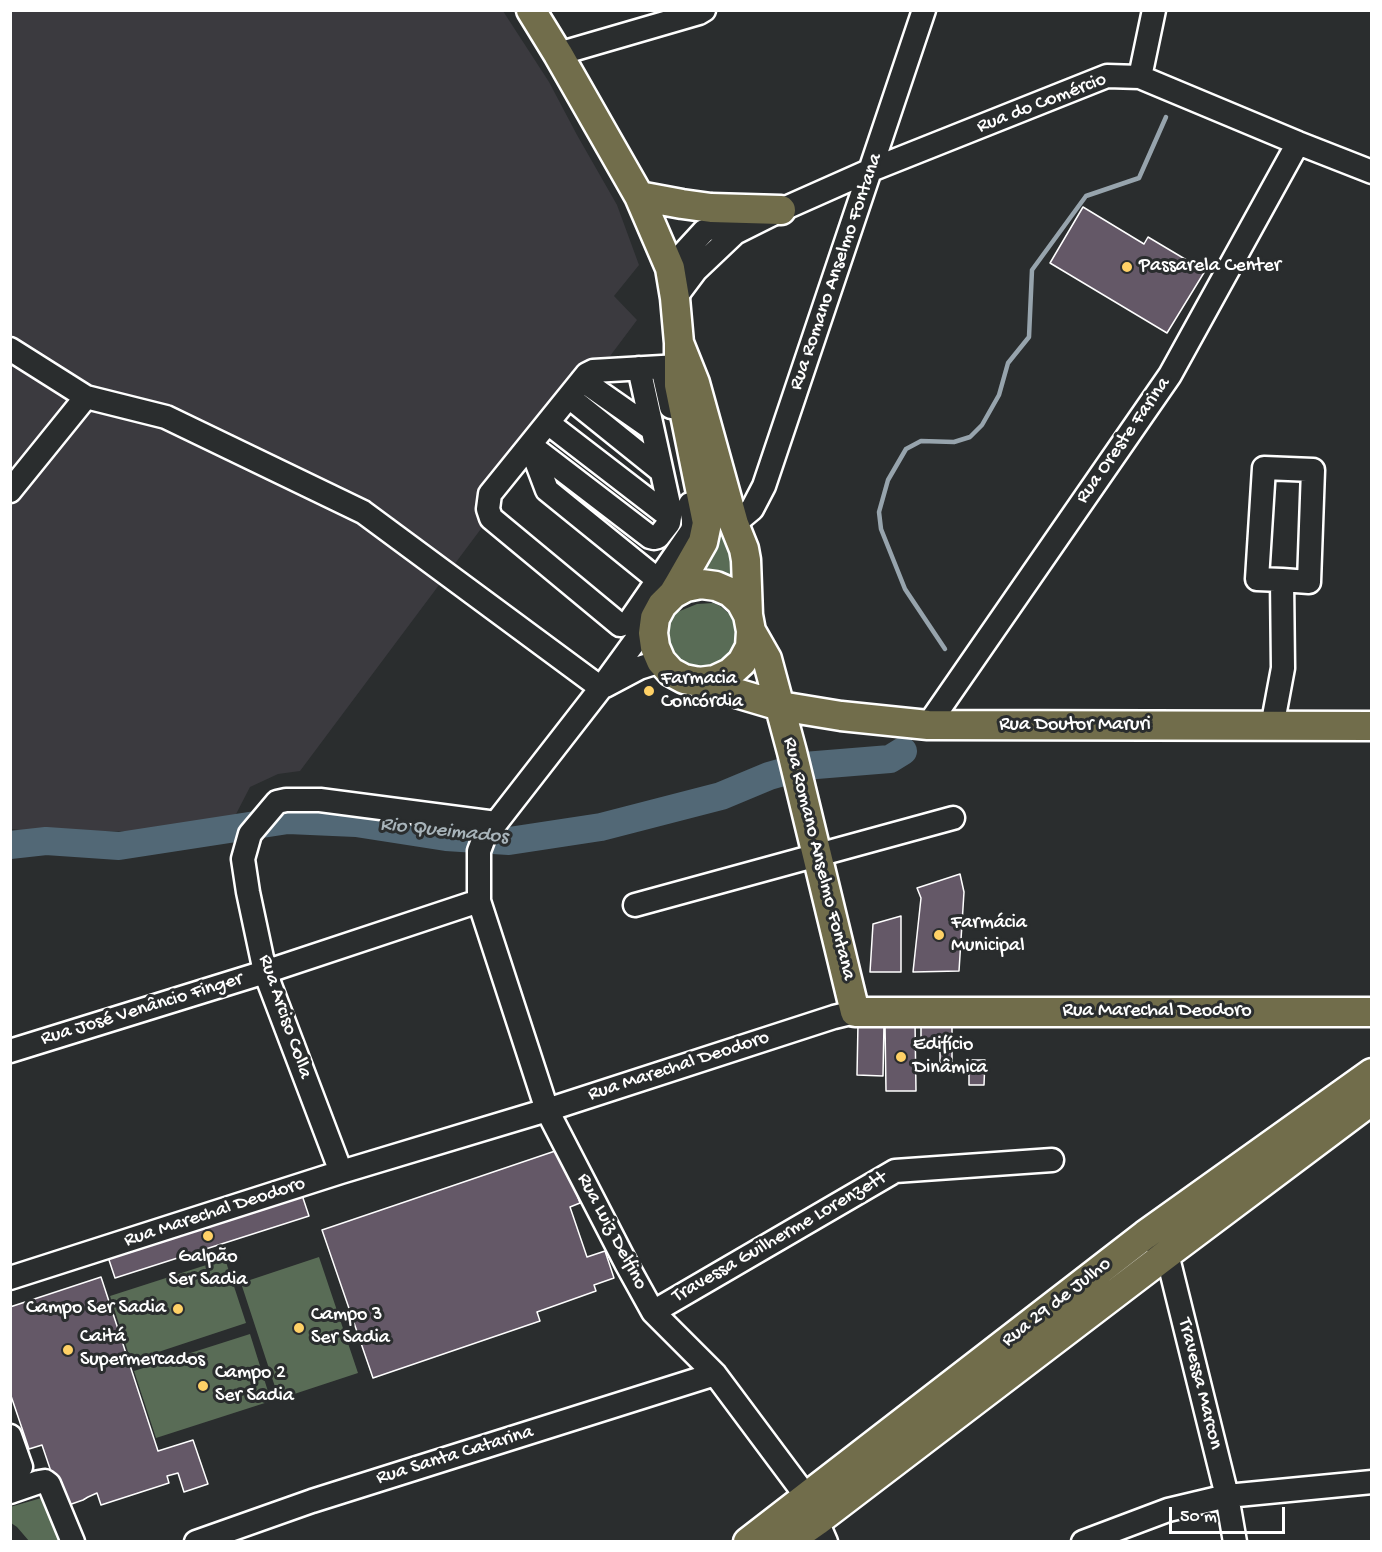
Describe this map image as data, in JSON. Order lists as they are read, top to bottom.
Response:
{
  "streets": {
    "main road": [
      "Rua Romano Anselmo Fontana",
      "Rua Doutor Maruri",
      "Rua Marechal Deodoro",
      "Rua 29 de Julho"
    ],
    "street": [
      "Rua do Comércio",
      "Rua Oreste Farina",
      "Rua José Venâncio Finger",
      "Rua Arciso Colla",
      "Rua Luiz Delfino",
      "Travessa Guilherme Lorenzett",
      "Travessa Marcon",
      "Rua Santa Catarina"
    ]
  },
  "crossings": [
    ["Rua do Comércio", "Rua Romano Anselmo Fontana"],
    ["Rua do Comércio", "Rua Oreste Farina"],
    ["Rua Romano Anselmo Fontana", "Rua Doutor Maruri"],
    ["Rua Romano Anselmo Fontana", "Rua Marechal Deodoro"],
    ["Rua Oreste Farina", "Rua Doutor Maruri"],
    ["Rua José Venâncio Finger", "Rua Arciso Colla"],
    ["Rua José Venâncio Finger", "Rua Luiz Delfino"],
    ["Rua Marechal Deodoro", "Rua Arciso Colla"],
    ["Rua Marechal Deodoro", "Rua Luiz Delfino"],
    ["Rua Arciso Colla", "Rua Luiz Delfino"],
    ["Rua Luiz Delfino", "Travessa Guilherme Lorenzett"],
    ["Rua Luiz Delfino", "Rua 29 de Julho"],
    ["Rua Luiz Delfino", "Rua Santa Catarina"],
    ["Rua 29 de Julho", "Travessa Marcon"]
  ],
  "water": ["Rio Queimados"],
  "places": [
    "Passarela Center",
    "Farmacia Concórdia",
    "Farmácia Municipal",
    "Edifício Dinâmica",
    "Galpão Ser Sadia",
    "Campo Ser Sadia",
    "Campo 3 Ser Sadia",
    "Caitá Supermercados",
    "Campo 2 Ser Sadia"
  ],
  "scale_bar": "50 m"
}
